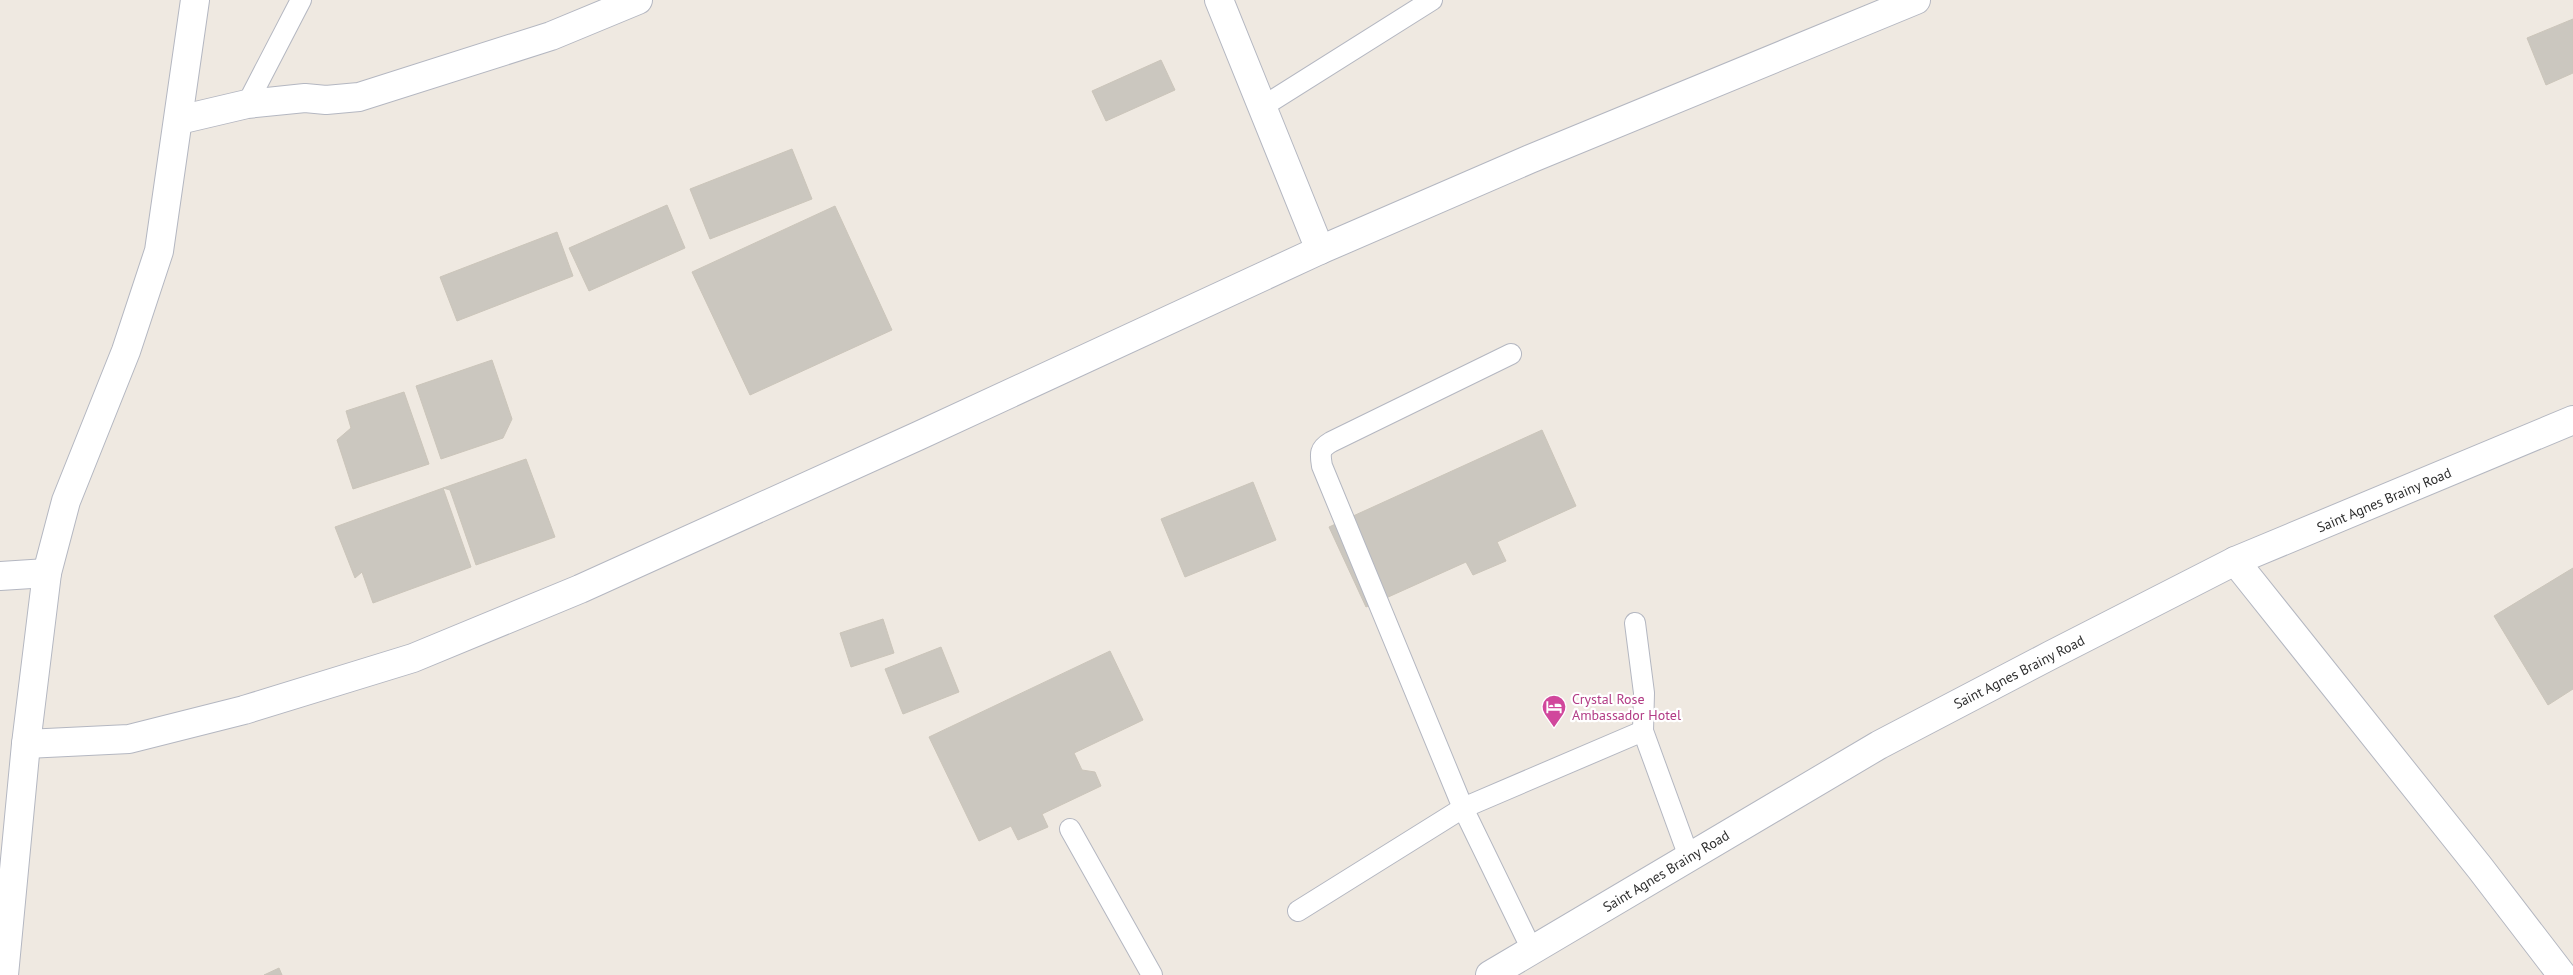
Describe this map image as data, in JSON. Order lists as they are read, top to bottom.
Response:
{
  "streets": {
    "street": ["Saint Agnes Brainy Road"]
  },
  "places": {
    "hotel": ["Crystal Rose Ambassador Hotel"]
  }
}
